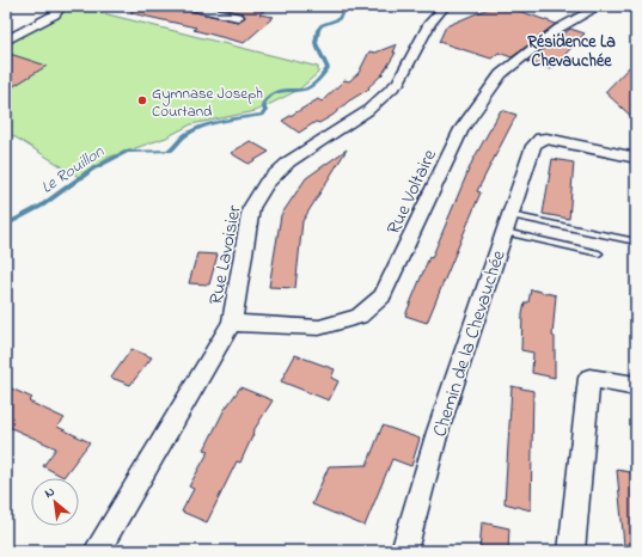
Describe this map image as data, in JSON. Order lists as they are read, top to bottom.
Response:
{
  "streets": {
    "street": ["Rue Voltaire", "Rue Lavoisier", "Chemin de la Chevauchée"]
  },
  "crossings": [
    ["Rue Voltaire", "Rue Lavoisier"]
  ],
  "districts": ["Résidence La Chevauchée"],
  "water": ["Le Rouillon"],
  "places": ["Gymnase Joseph Courtand"],
  "north": "top left"
}
